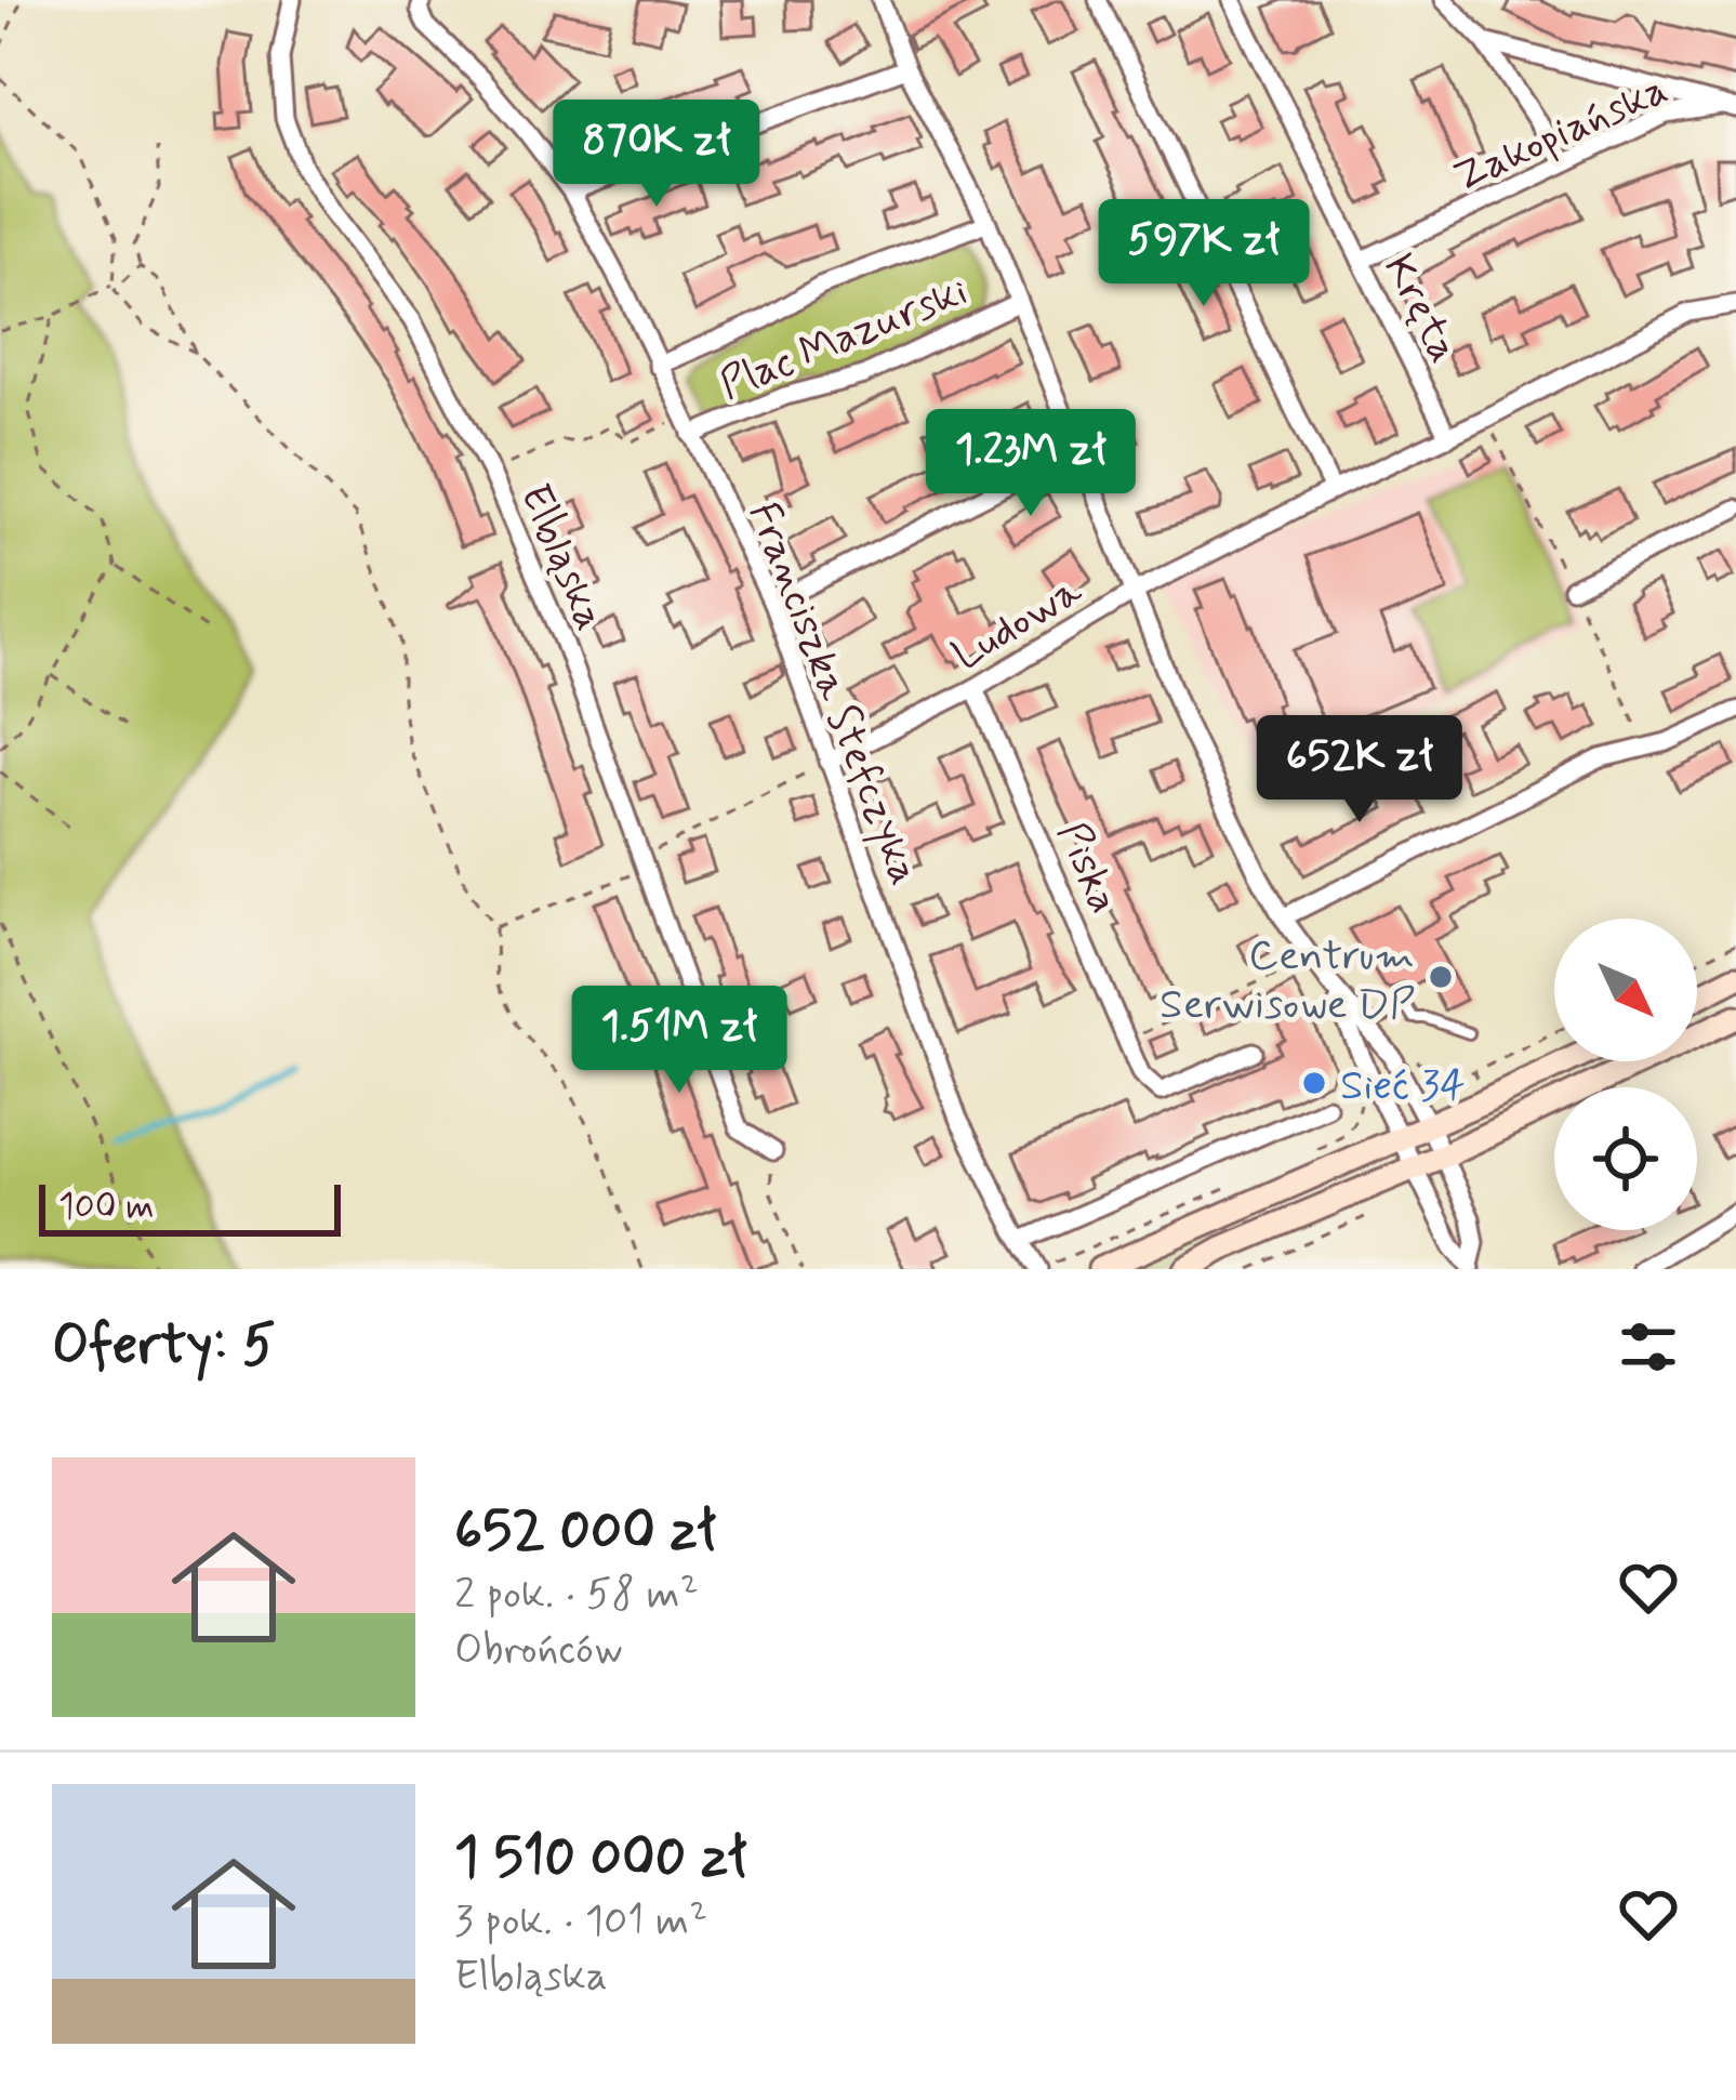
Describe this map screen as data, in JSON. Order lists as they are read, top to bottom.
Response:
{
  "streets": {
    "street": [
      "Zakopiańska",
      "Kręta",
      "Plac Mazurski",
      "Elbląska",
      "Ludowa",
      "Franciszka Stefczyka",
      "Piska"
    ]
  },
  "crossings": [
    ["Zakopiańska", "Kręta"],
    ["Kręta", "Ludowa"],
    ["Plac Mazurski", "Franciszka Stefczyka"],
    ["Ludowa", "Franciszka Stefczyka"],
    ["Ludowa", "Piska"]
  ],
  "places": ["Centrum Serwisowe DP", "Sieć 34"],
  "scale_bar": "100 m",
  "north": "bottom right",
  "page": {
    "price": [
      "870K zł",
      "597K zł",
      "1.23M zł",
      "652K zł",
      "1.51M zł"
    ],
    "scale": "100 m",
    "heading": "Oferty: 5",
    "list": [
      {
        "name": "652 000 zł",
        "note": "2 pok. · 58 m² · Obrońców"
      },
      {
        "name": "1 510 000 zł",
        "note": "3 pok. · 101 m² · Elbląska"
      }
    ]
  }
}
